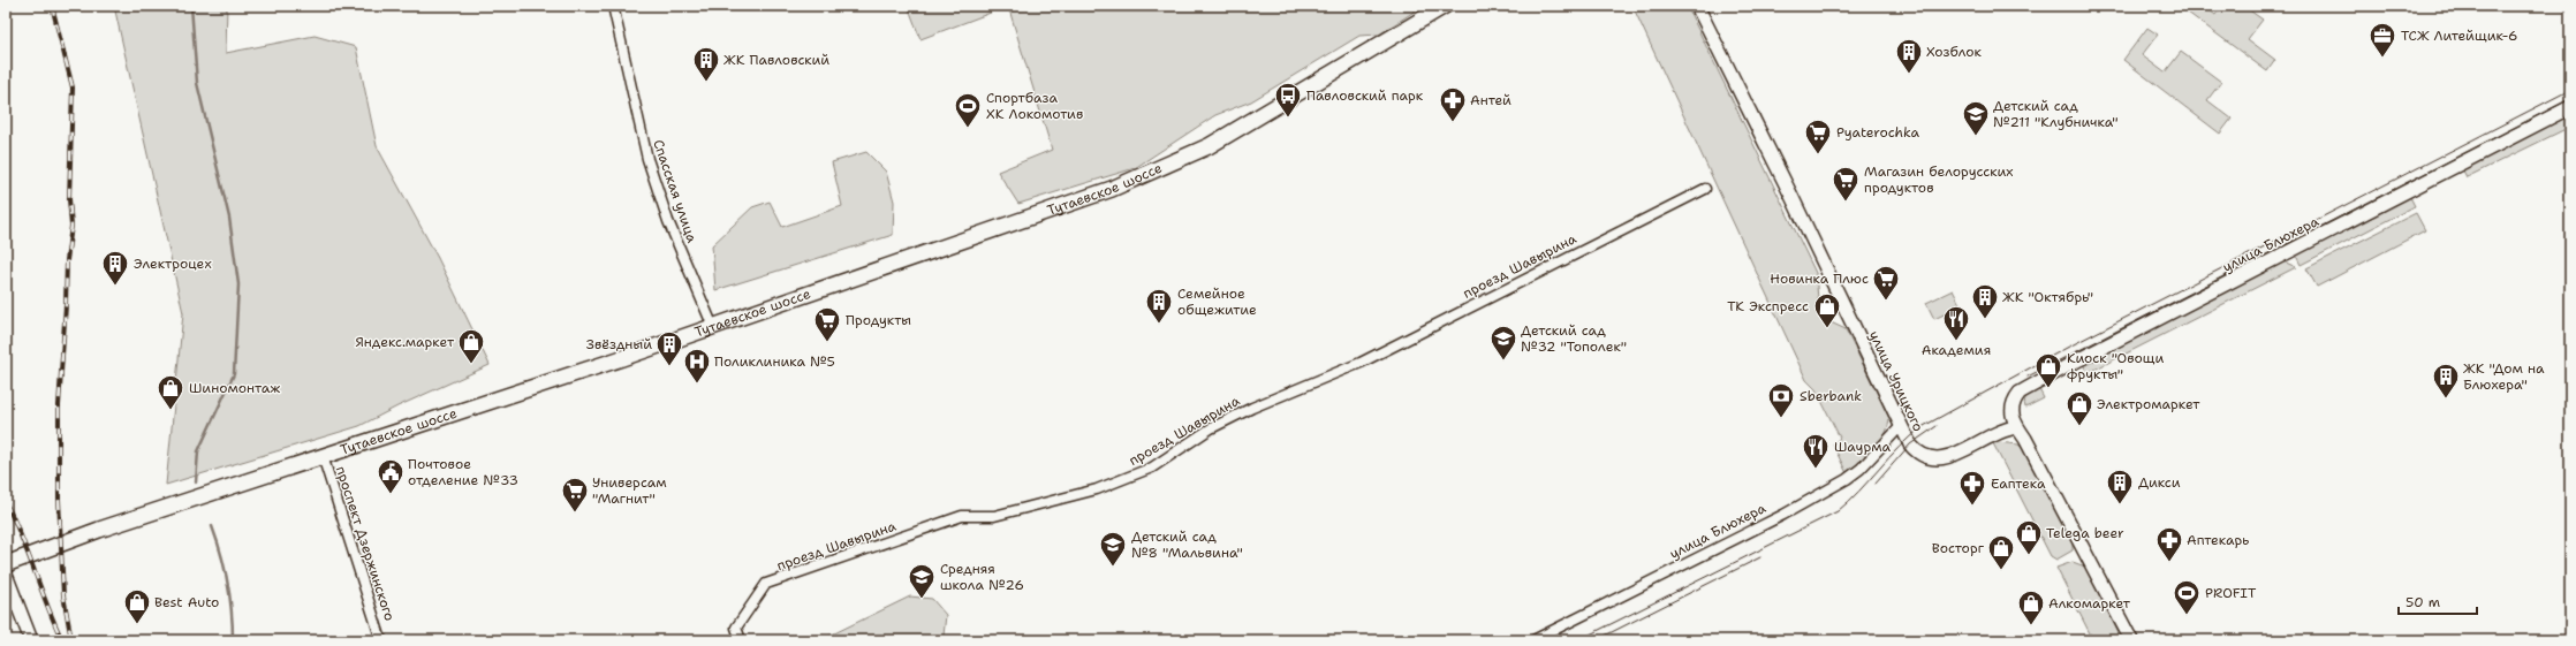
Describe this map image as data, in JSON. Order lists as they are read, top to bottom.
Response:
{
  "streets": {
    "main road": ["Тутаевское шоссе"],
    "street": [
      "Спасская улица",
      "улица Блюхера",
      "проезд Шавырина",
      "улица Урицкого",
      "проспект Дзержинского"
    ]
  },
  "crossings": [
    ["Тутаевское шоссе", "Спасская улица"],
    ["Тутаевское шоссе", "проспект Дзержинского"],
    ["улица Блюхера", "улица Урицкого"]
  ],
  "places": {
    "office": ["ТСЖ Литейщик-6"],
    "building": [
      "Хозблок",
      "ЖК Павловский",
      "Электроцех",
      "ЖК \"Октябрь\"",
      "Семейное общежитие",
      "Звёздный",
      "ЖК \"Дом на Блюхера\"",
      "Дикси"
    ],
    "bus stop": ["Павловский парк"],
    "pharmacy": ["Антей", "Еаптека", "Аптекарь"],
    "sports": ["Спортбаза ХК Локомотив", "PROFIT"],
    "school or university": [
      "Детский сад №211 \"Клубничка\"",
      "Детский сад №32 \"Тополек\"",
      "Детский сад №8 \"Мальвина\"",
      "Средняя школа №26"
    ],
    "supermarket": [
      "Pyaterochka",
      "Магазин белорусских продуктов",
      "Новинка Плюс",
      "Продукты",
      "Универсам \"Магнит\""
    ],
    "shop": [
      "ТК Экспресс",
      "Яндекс.маркет",
      "Киоск \"Овощи фрукты\"",
      "Шиномонтаж",
      "Электромаркет",
      "Telega beer",
      "Восторг",
      "Best Auto",
      "Алкомаркет"
    ],
    "restaurant": ["Академия", "Шаурма"],
    "hospital": ["Поликлиника №5"],
    "bank": ["Sberbank"],
    "public building": ["Почтовое отделение №33"]
  },
  "scale_bar": "50 m"
}
